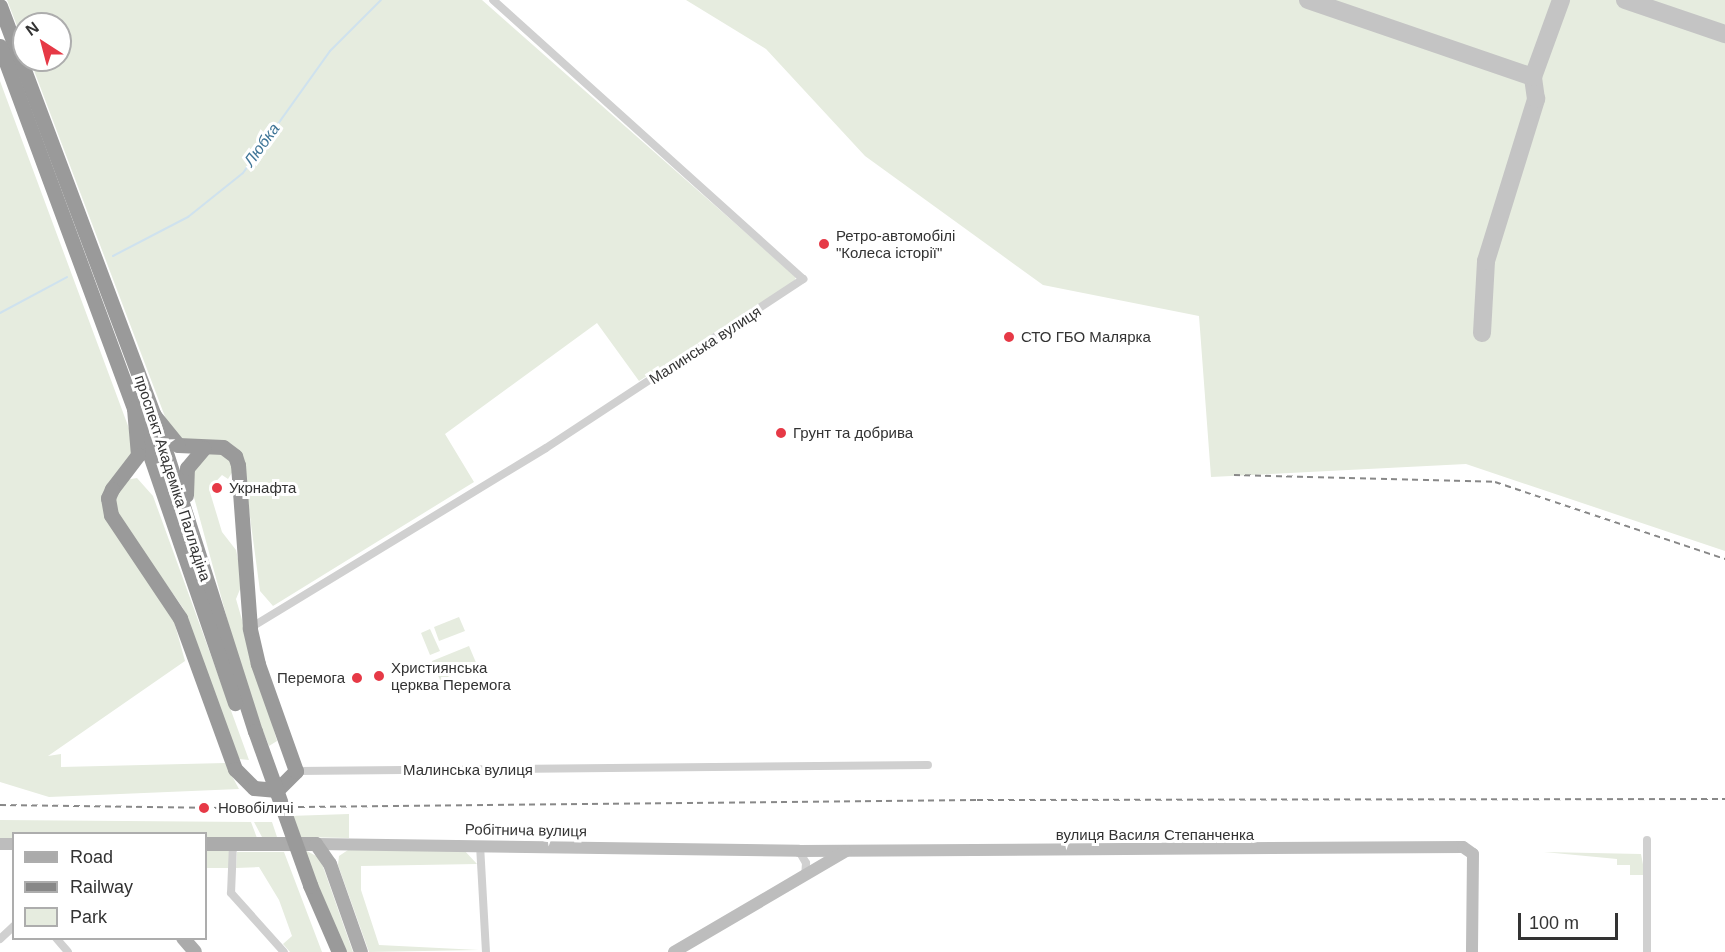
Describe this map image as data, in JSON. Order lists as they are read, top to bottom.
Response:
{
  "streets": {
    "highway": ["проспект Академіка Палладіна"],
    "main road": ["Робітнича вулиця"],
    "street": ["Малинська вулиця", "вулиця Василя Степанченка"]
  },
  "crossings": [
    ["Робітнича вулиця", "вулиця Василя Степанченка"]
  ],
  "water": ["Любка"],
  "places": [
    "Ретро-автомобілі \"Колеса історії\"",
    "СТО ГБО Малярка",
    "Грунт та добрива",
    "Укрнафта",
    "Християнська церква Перемога",
    "Перемога",
    "Новобіличі"
  ],
  "legend": ["Road", "Railway", "Park"],
  "scale_bar": "100 m",
  "north": "top left"
}
